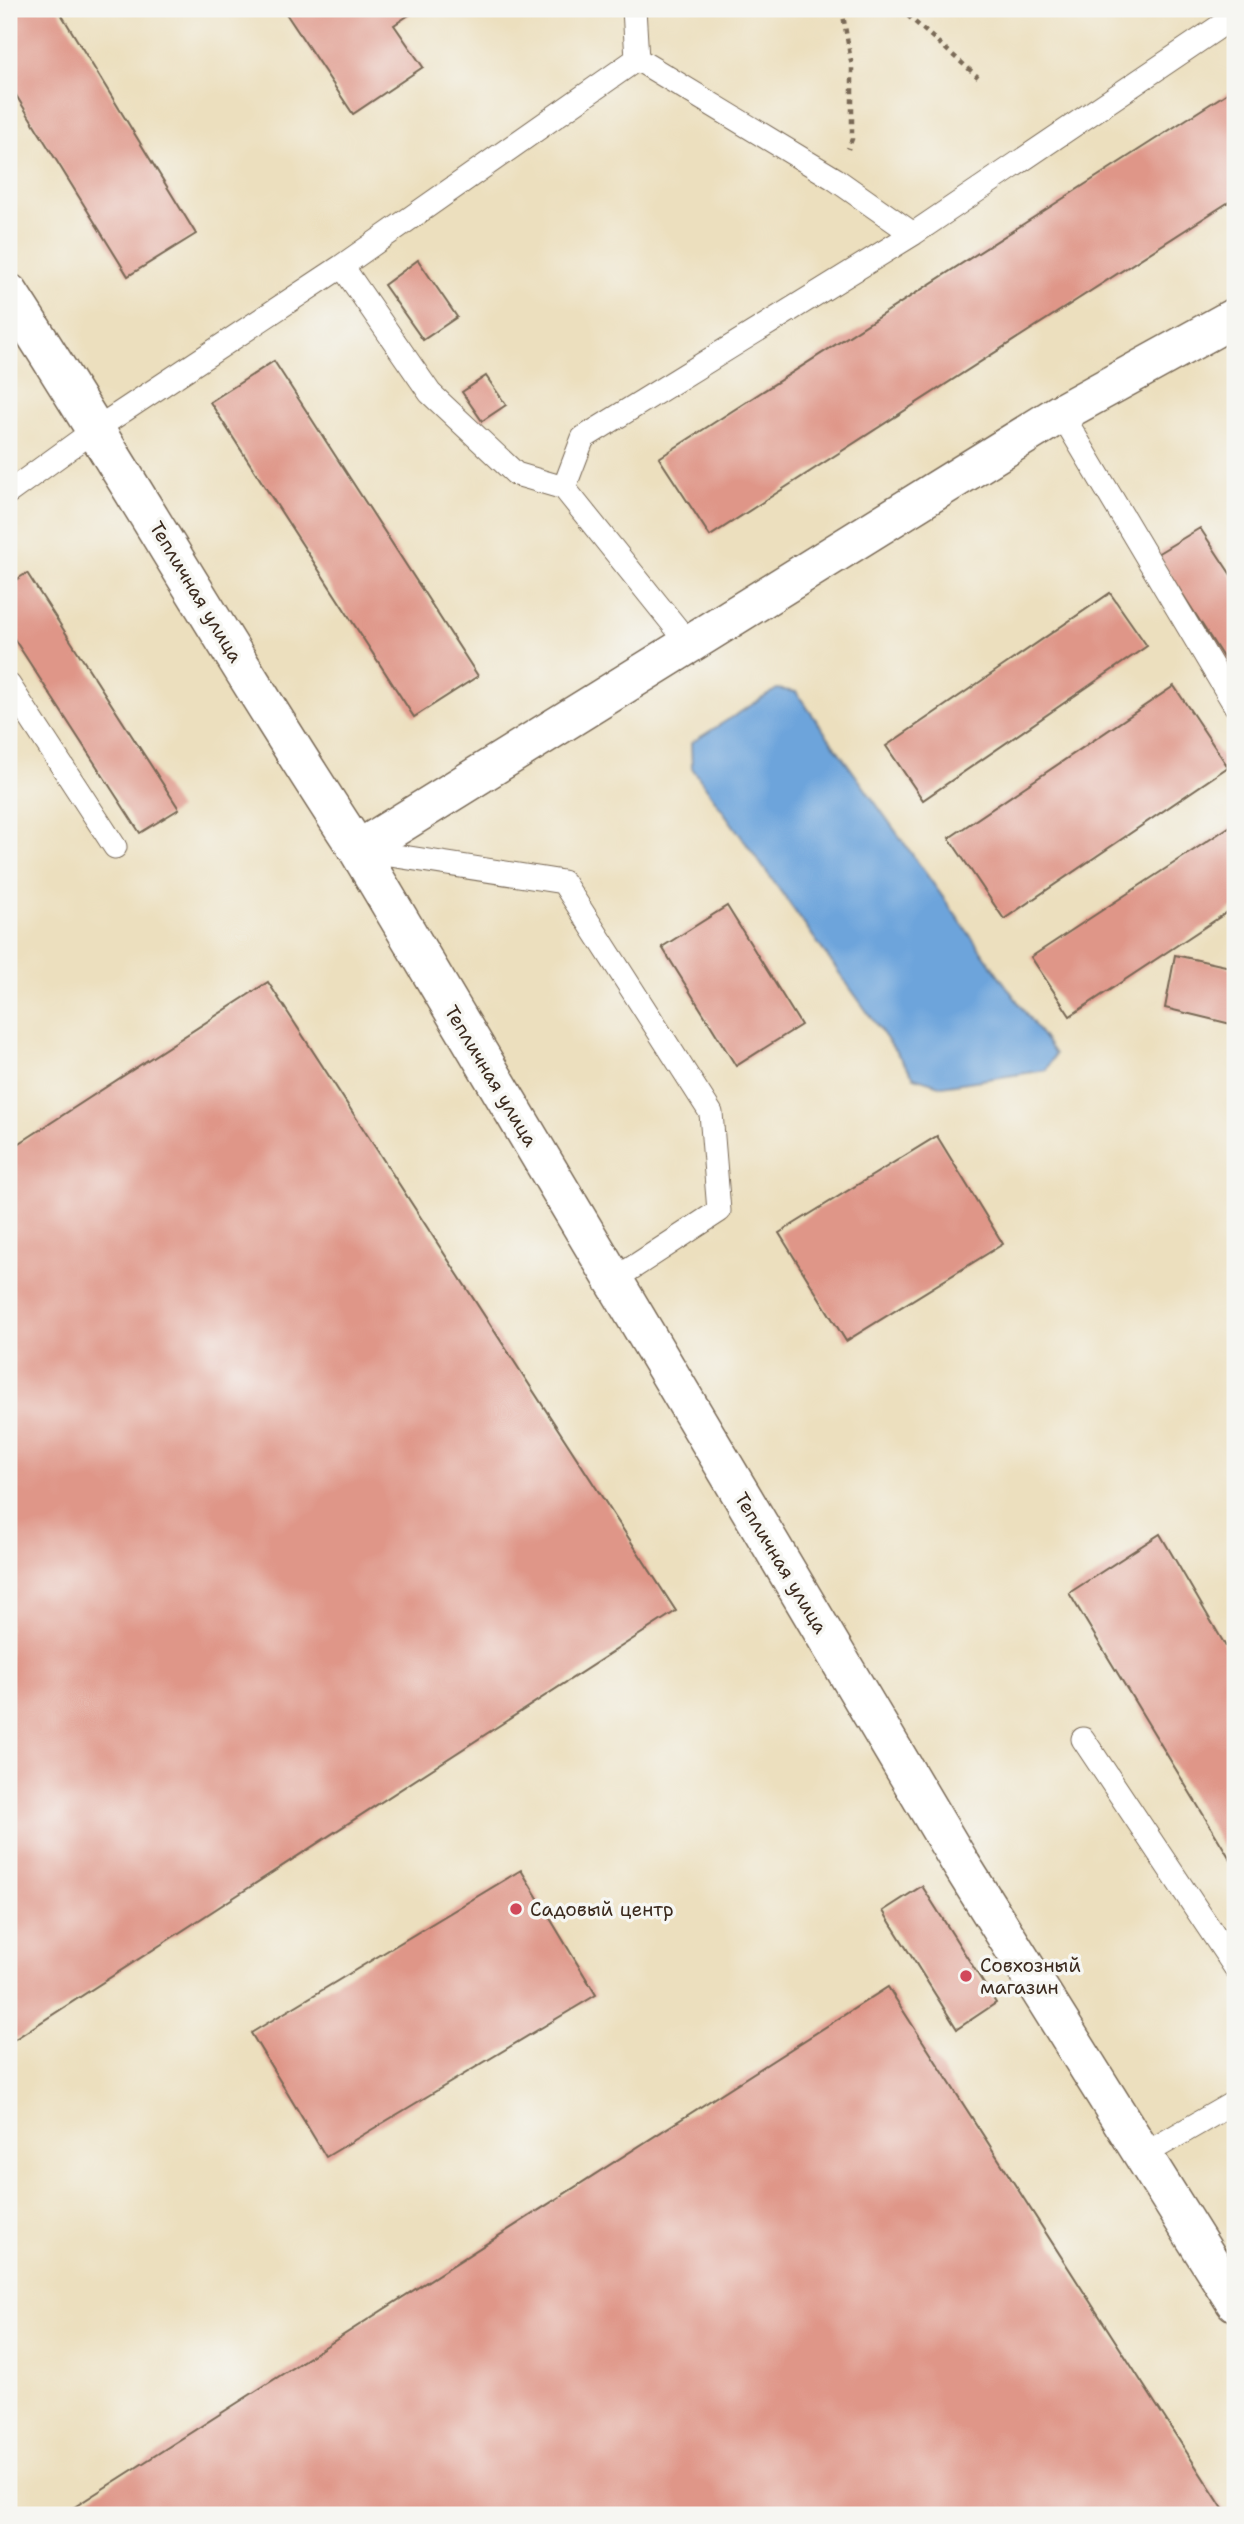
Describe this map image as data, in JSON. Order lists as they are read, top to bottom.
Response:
{
  "streets": {
    "street": ["Тепличная улица"]
  },
  "places": ["Садовый центр", "Совхозный магазин"]
}
